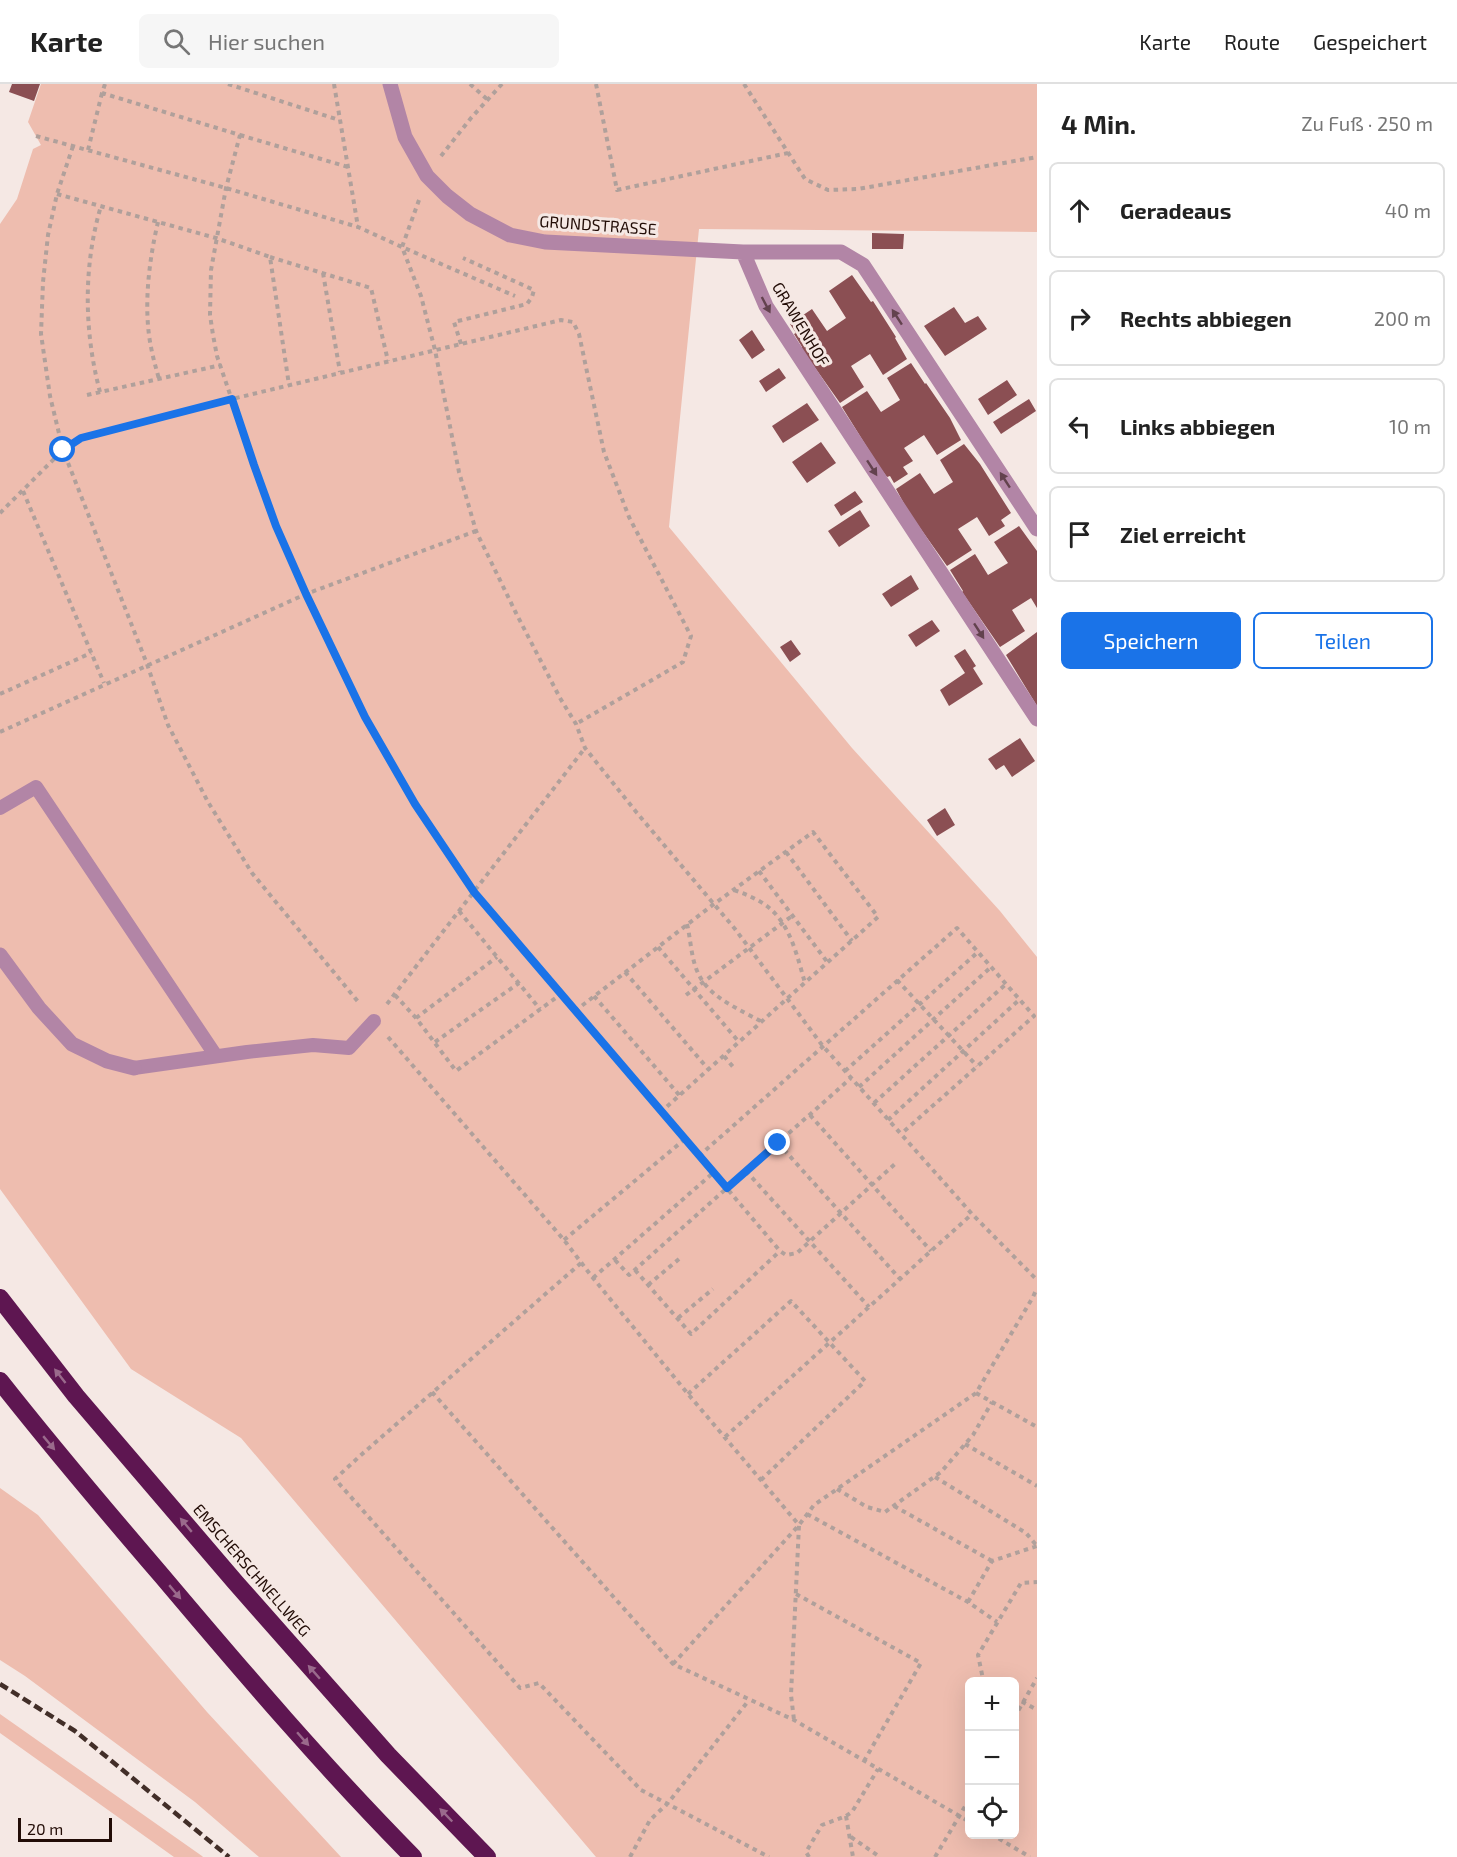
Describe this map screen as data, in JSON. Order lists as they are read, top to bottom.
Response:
{
  "streets": {
    "highway": ["EMSCHERSCHNELLWEG"],
    "street": ["GRUNDSTRASSE", "GRAWENHOF"]
  },
  "crossings": [
    ["GRUNDSTRASSE", "GRAWENHOF"]
  ],
  "one_way": ["GRAWENHOF"],
  "scale_bar": "20 m",
  "page": {
    "header": "Karte",
    "search": "Hier suchen",
    "nav": ["Karte", "Route", "Gespeichert"],
    "heading": ["4 Min.", "Zu Fuß · 250 m"],
    "list": [
      ["Geradeaus", "40 m"],
      ["Rechts abbiegen", "200 m"],
      ["Links abbiegen", "10 m"],
      "Ziel erreicht"
    ],
    "buttons": ["Speichern", "Teilen"],
    "map_buttons": ["+", "−"],
    "scale": "20 m"
  }
}
